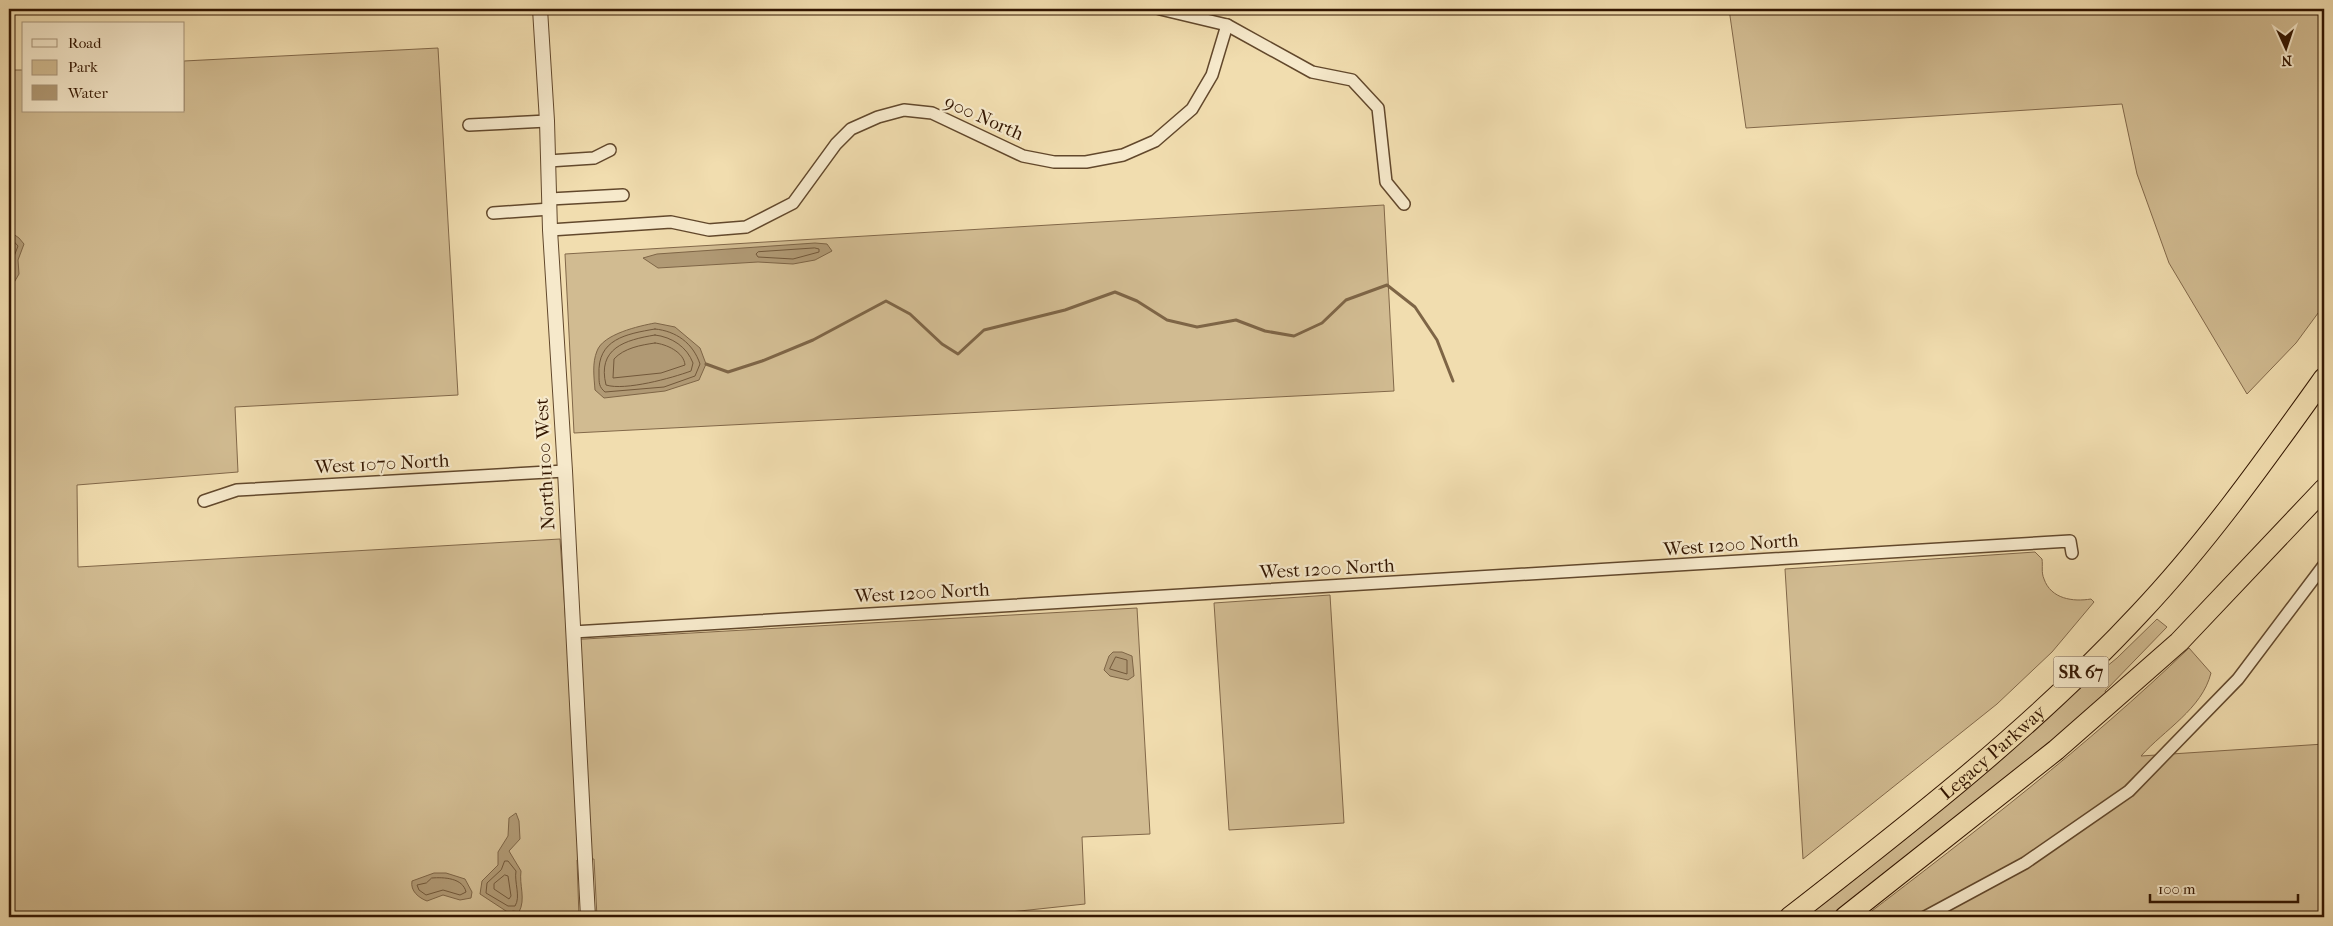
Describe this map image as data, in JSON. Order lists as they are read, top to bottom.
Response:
{
  "streets": {
    "highway": ["SR 67", "Legacy Parkway"],
    "street": [
      "900 North",
      "West 1070 North",
      "North 1100 West",
      "West 1200 North"
    ]
  },
  "crossings": [
    ["900 North", "North 1100 West"],
    ["West 1070 North", "North 1100 West"],
    ["North 1100 West", "West 1200 North"]
  ],
  "legend": ["Road", "Park", "Water"],
  "scale_bar": "100 m",
  "north": "bottom"
}
